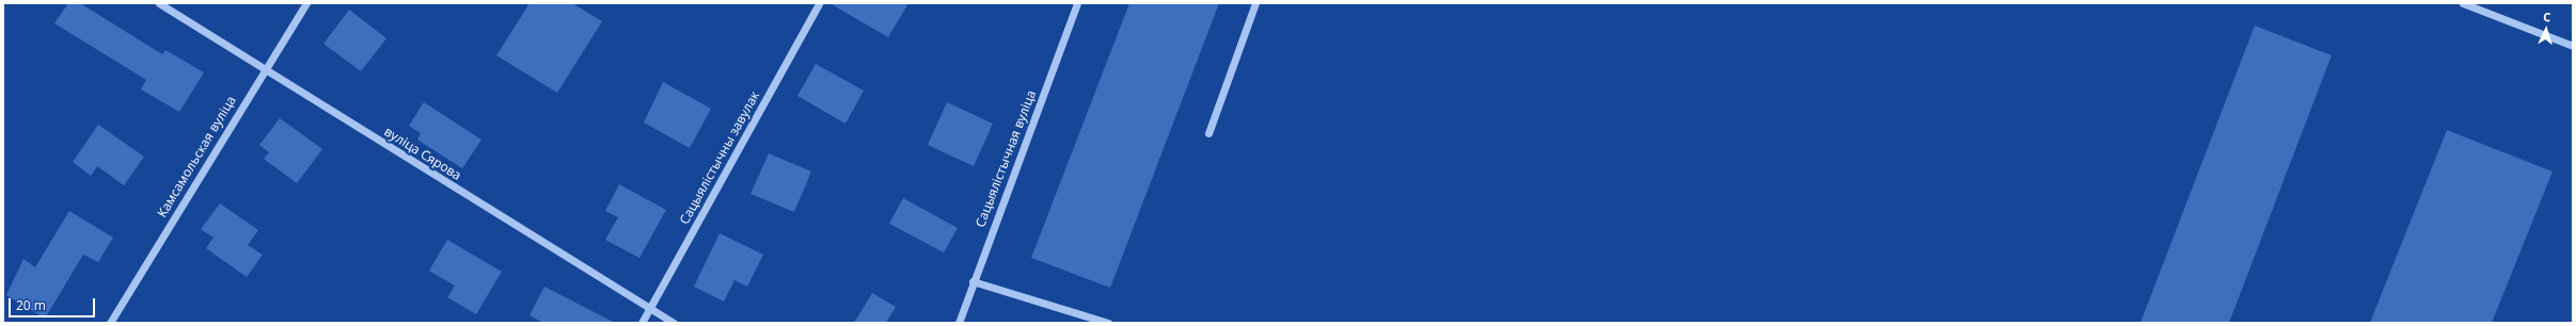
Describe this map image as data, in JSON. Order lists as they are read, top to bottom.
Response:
{
  "streets": {
    "street": [
      "вуліца Сярова",
      "Камсамольская вуліца",
      "Сацыялістычны завулак",
      "Сацыялістычная вуліца"
    ]
  },
  "crossings": [
    ["вуліца Сярова", "Камсамольская вуліца"],
    ["вуліца Сярова", "Сацыялістычны завулак"]
  ],
  "scale_bar": "20 m",
  "north": "top"
}
